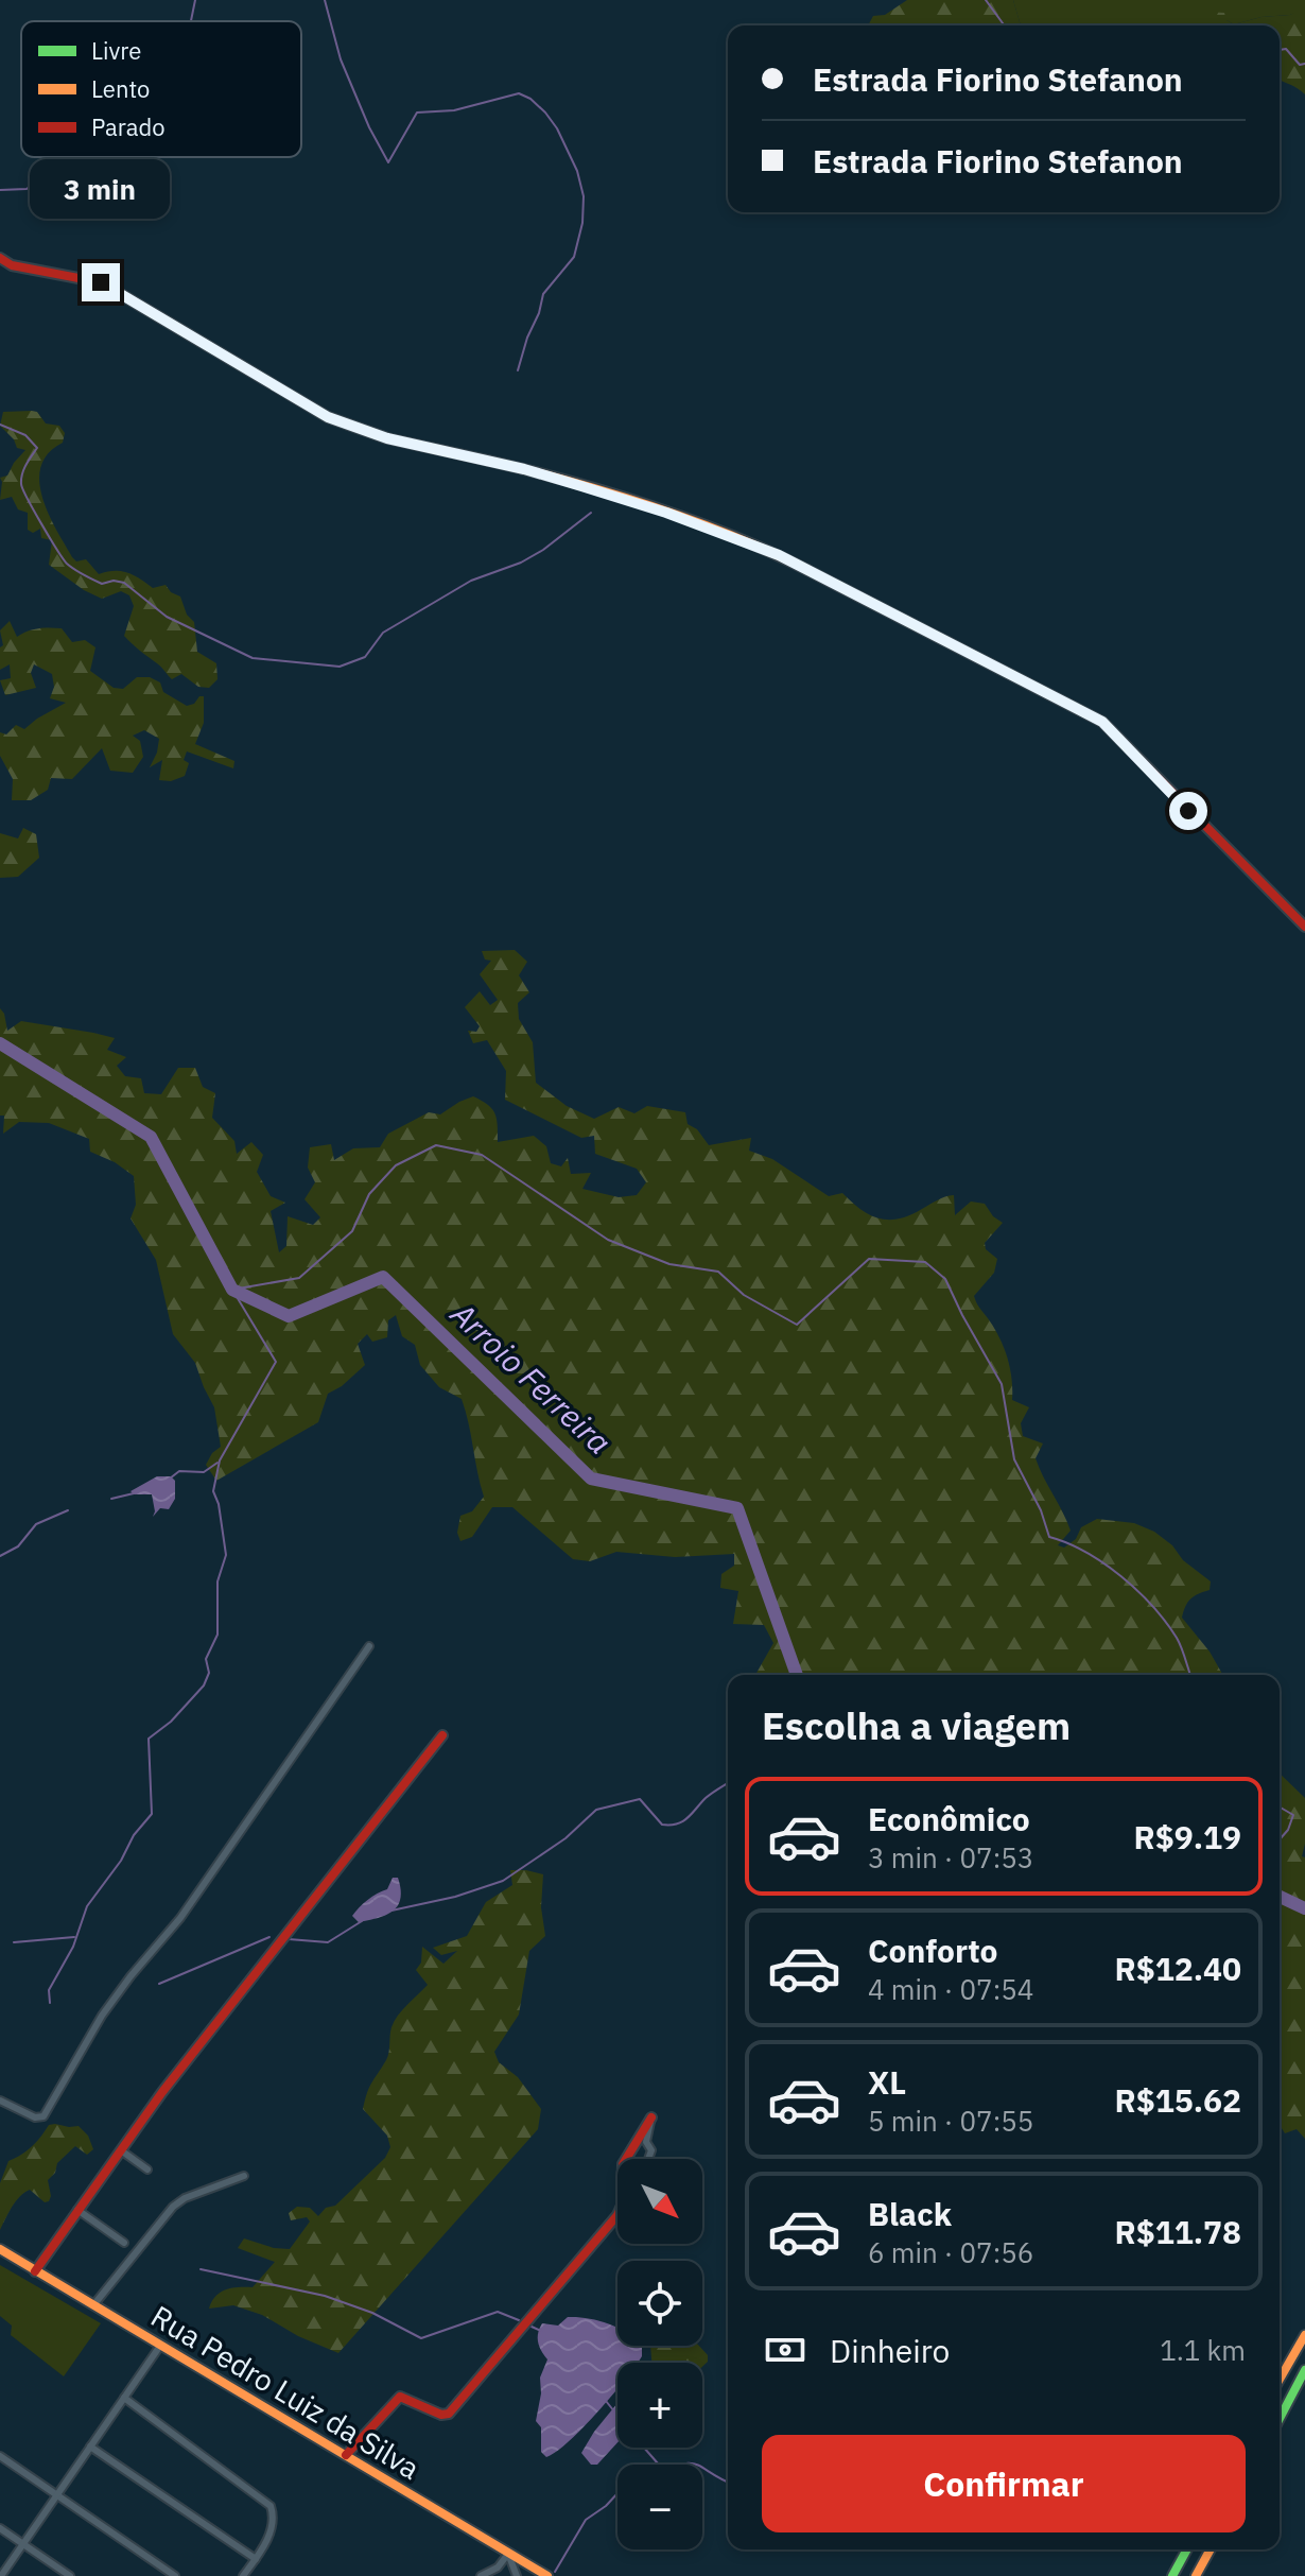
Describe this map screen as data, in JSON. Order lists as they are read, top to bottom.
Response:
{
  "streets": {
    "main road": ["Rua Pedro Luiz da Silva"]
  },
  "water": ["Arroio Ferreira"],
  "legend": ["Livre", "Lento", "Parado"],
  "north": "bottom right",
  "page": {
    "banner": ["Estrada Fiorino Stefanon", "Estrada Fiorino Stefanon"],
    "bubble": "3 min",
    "heading": "Escolha a viagem",
    "list": [
      {
        "name": "Econômico",
        "note": "3 min · 07:53",
        "value": "R$9.19"
      },
      {
        "name": "Conforto",
        "note": "4 min · 07:54",
        "value": "R$12.40"
      },
      {
        "name": "XL",
        "note": "5 min · 07:55",
        "value": "R$15.62"
      },
      {
        "name": "Black",
        "note": "6 min · 07:56",
        "value": "R$11.78"
      }
    ],
    "map_buttons": ["+", "−"],
    "pay": ["Dinheiro", "1.1 km"],
    "buttons": "Confirmar"
  }
}
